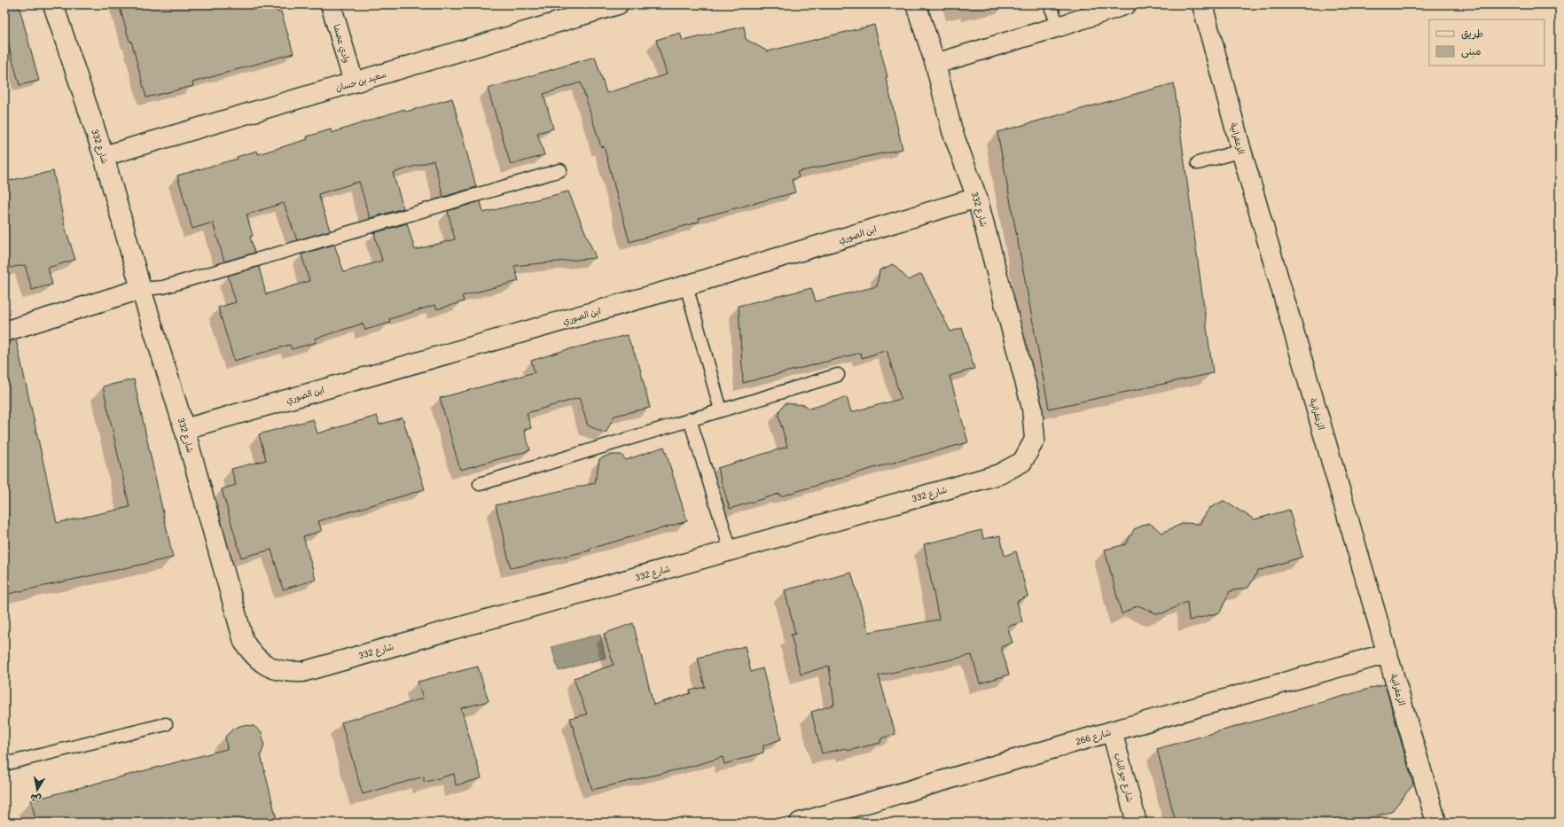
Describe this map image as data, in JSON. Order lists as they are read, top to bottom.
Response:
{
  "streets": {
    "street": [
      "وادي عصما",
      "سعيد بن حسان",
      "الزعفرانية",
      "شارع 332",
      "ابن الصوري",
      "شارع 266",
      "شارع جو الباب"
    ]
  },
  "crossings": [
    ["وادي عصما", "سعيد بن حسان"],
    ["سعيد بن حسان", "شارع 332"],
    ["الزعفرانية", "شارع 266"],
    ["شارع 332", "ابن الصوري"],
    ["شارع 266", "شارع جو الباب"]
  ],
  "legend": ["طريق", "مبنى"],
  "north": "bottom"
}
